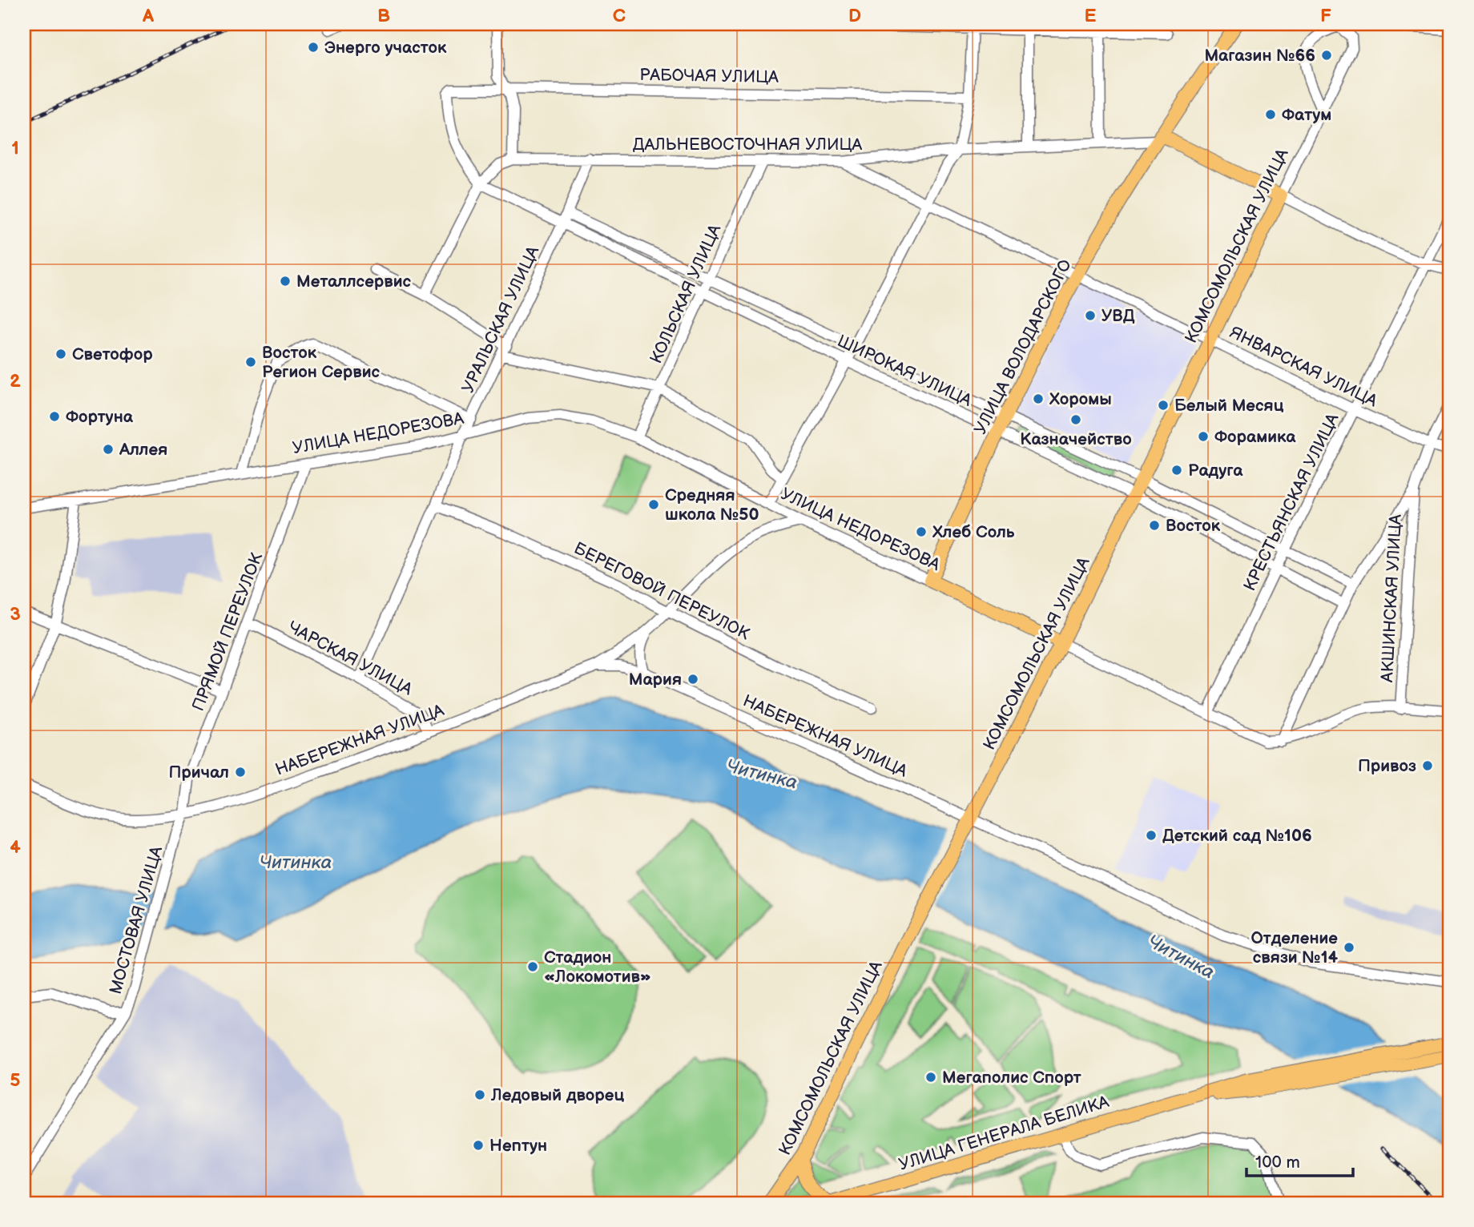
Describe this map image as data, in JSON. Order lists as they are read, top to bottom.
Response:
{
  "streets": {
    "main road": [
      "КОМСОМОЛЬСКАЯ УЛИЦА",
      "УЛИЦА ВОЛОДАРСКОГО",
      "УЛИЦА НЕДОРЕЗОВА",
      "УЛИЦА ГЕНЕРАЛА БЕЛИКА"
    ],
    "street": [
      "РАБОЧАЯ УЛИЦА",
      "ДАЛЬНЕВОСТОЧНАЯ УЛИЦА",
      "КОЛЬСКАЯ УЛИЦА",
      "УРАЛЬСКАЯ УЛИЦА",
      "ЯНВАРСКАЯ УЛИЦА",
      "ШИРОКАЯ УЛИЦА",
      "КРЕСТЬЯНСКАЯ УЛИЦА",
      "БЕРЕГОВОЙ ПЕРЕУЛОК",
      "АКШИНСКАЯ УЛИЦА",
      "ПРЯМОЙ ПЕРЕУЛОК",
      "ЧАРСКАЯ УЛИЦА",
      "НАБЕРЕЖНАЯ УЛИЦА",
      "МОСТОВАЯ УЛИЦА"
    ]
  },
  "crossings": [
    ["РАБОЧАЯ УЛИЦА", "ШИРОКАЯ УЛИЦА"],
    ["ДАЛЬНЕВОСТОЧНАЯ УЛИЦА", "КОЛЬСКАЯ УЛИЦА"],
    ["ДАЛЬНЕВОСТОЧНАЯ УЛИЦА", "УРАЛЬСКАЯ УЛИЦА"],
    ["ДАЛЬНЕВОСТОЧНАЯ УЛИЦА", "УЛИЦА ВОЛОДАРСКОГО"],
    ["ДАЛЬНЕВОСТОЧНАЯ УЛИЦА", "ЯНВАРСКАЯ УЛИЦА"],
    ["КОМСОМОЛЬСКАЯ УЛИЦА", "ЯНВАРСКАЯ УЛИЦА"],
    ["КОМСОМОЛЬСКАЯ УЛИЦА", "ШИРОКАЯ УЛИЦА"],
    ["КОМСОМОЛЬСКАЯ УЛИЦА", "УЛИЦА НЕДОРЕЗОВА"],
    ["КОМСОМОЛЬСКАЯ УЛИЦА", "НАБЕРЕЖНАЯ УЛИЦА"],
    ["КОЛЬСКАЯ УЛИЦА", "ШИРОКАЯ УЛИЦА"],
    ["КОЛЬСКАЯ УЛИЦА", "УЛИЦА НЕДОРЕЗОВА"],
    ["УРАЛЬСКАЯ УЛИЦА", "ШИРОКАЯ УЛИЦА"],
    ["УРАЛЬСКАЯ УЛИЦА", "УЛИЦА НЕДОРЕЗОВА"],
    ["УРАЛЬСКАЯ УЛИЦА", "БЕРЕГОВОЙ ПЕРЕУЛОК"],
    ["УРАЛЬСКАЯ УЛИЦА", "ЧАРСКАЯ УЛИЦА"],
    ["УЛИЦА ВОЛОДАРСКОГО", "ЯНВАРСКАЯ УЛИЦА"],
    ["УЛИЦА ВОЛОДАРСКОГО", "ШИРОКАЯ УЛИЦА"],
    ["УЛИЦА ВОЛОДАРСКОГО", "УЛИЦА НЕДОРЕЗОВА"],
    ["ЯНВАРСКАЯ УЛИЦА", "КРЕСТЬЯНСКАЯ УЛИЦА"],
    ["ШИРОКАЯ УЛИЦА", "КРЕСТЬЯНСКАЯ УЛИЦА"],
    ["УЛИЦА НЕДОРЕЗОВА", "КРЕСТЬЯНСКАЯ УЛИЦА"],
    ["УЛИЦА НЕДОРЕЗОВА", "АКШИНСКАЯ УЛИЦА"],
    ["УЛИЦА НЕДОРЕЗОВА", "ПРЯМОЙ ПЕРЕУЛОК"],
    ["ПРЯМОЙ ПЕРЕУЛОК", "ЧАРСКАЯ УЛИЦА"],
    ["ПРЯМОЙ ПЕРЕУЛОК", "НАБЕРЕЖНАЯ УЛИЦА"],
    ["ПРЯМОЙ ПЕРЕУЛОК", "МОСТОВАЯ УЛИЦА"],
    ["ЧАРСКАЯ УЛИЦА", "НАБЕРЕЖНАЯ УЛИЦА"],
    ["НАБЕРЕЖНАЯ УЛИЦА", "МОСТОВАЯ УЛИЦА"]
  ],
  "water": ["Читинка"],
  "places": [
    "Энерго участок",
    "Магазин №66",
    "Фатум",
    "Металлсервис",
    "УВД",
    "Светофор",
    "Восток Регион Сервис",
    "Хоромы",
    "Белый Месяц",
    "Фортуна",
    "Казначейство",
    "Форамика",
    "Аллея",
    "Радуга",
    "Средняя школа №50",
    "Восток",
    "Хлеб Соль",
    "Мария",
    "Привоз",
    "Причал",
    "Детский сад №106",
    "Отделение связи №14",
    "Стадион «Локомотив»",
    "Мегаполис Спорт",
    "Ледовый дворец",
    "Нептун"
  ],
  "scale_bar": "100 m",
  "grid": {
    "columns": [
      "A",
      "B",
      "C",
      "D",
      "E",
      "F"
    ],
    "rows": [
      "1",
      "2",
      "3",
      "4",
      "5"
    ]
  }
}
